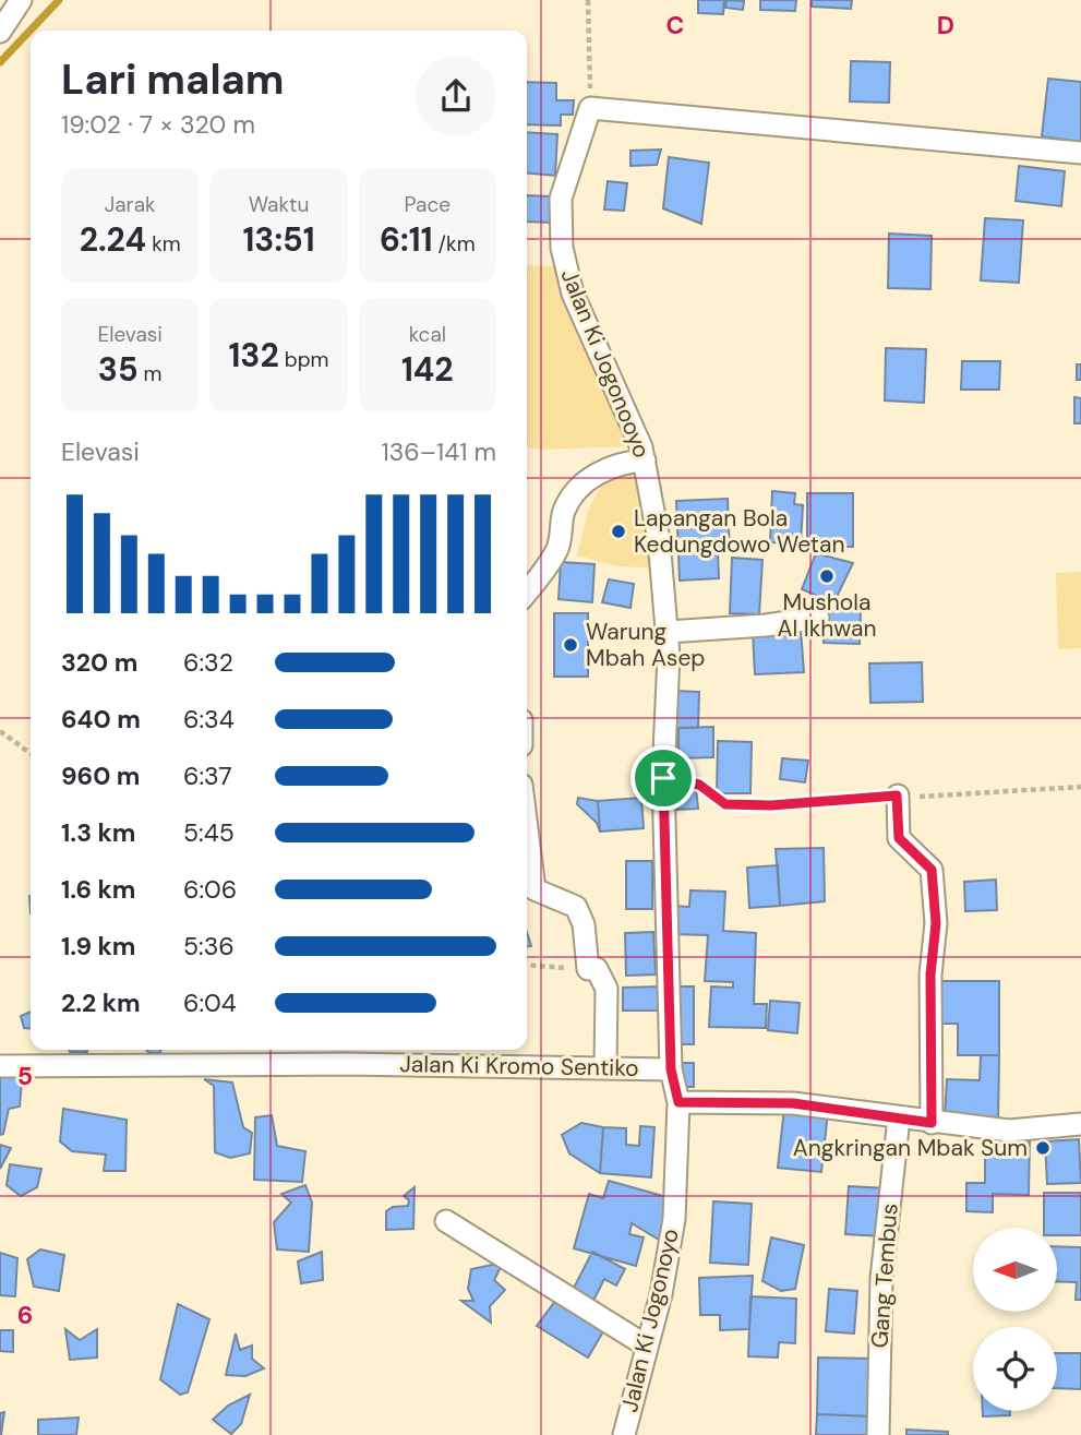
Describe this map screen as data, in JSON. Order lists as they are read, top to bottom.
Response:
{
  "streets": {
    "street": [
      "Jalan Ki Jogonooyo",
      "Jalan Ki Kromo Sentiko",
      "Gang Tembus",
      "Jalan Ki Jogonoyo"
    ]
  },
  "crossings": [
    ["Jalan Ki Jogonooyo", "Jalan Ki Kromo Sentiko"],
    ["Jalan Ki Jogonooyo", "Jalan Ki Jogonoyo"],
    ["Jalan Ki Kromo Sentiko", "Jalan Ki Jogonoyo"]
  ],
  "places": [
    "Lapangan Bola Kedungdowo Wetan",
    "Mushola Al Ikhwan",
    "Warung Mbah Asep",
    "Angkringan Mbak Sum"
  ],
  "north": "left",
  "page": {
    "heading": ["Lari malam", "19:02 · 7 × 320 m"],
    "stats": [
      ["Jarak", "2.24 km"],
      ["Waktu", "13:51"],
      ["Pace", "6:11 /km"],
      ["Elevasi", "35 m"],
      ["132 bpm"],
      ["kcal", "142"]
    ],
    "chart": ["Elevasi", "136–141 m"],
    "list": [
      {
        "name": "320 m",
        "note": "6:32"
      },
      {
        "name": "640 m",
        "note": "6:34"
      },
      {
        "name": "960 m",
        "note": "6:37"
      },
      {
        "name": "1.3 km",
        "note": "5:45"
      },
      {
        "name": "1.6 km",
        "note": "6:06"
      },
      {
        "name": "1.9 km",
        "note": "5:36"
      },
      {
        "name": "2.2 km",
        "note": "6:04"
      }
    ]
  },
  "grid": {
    "columns": ["C", "D"],
    "rows": ["5", "6"]
  }
}
